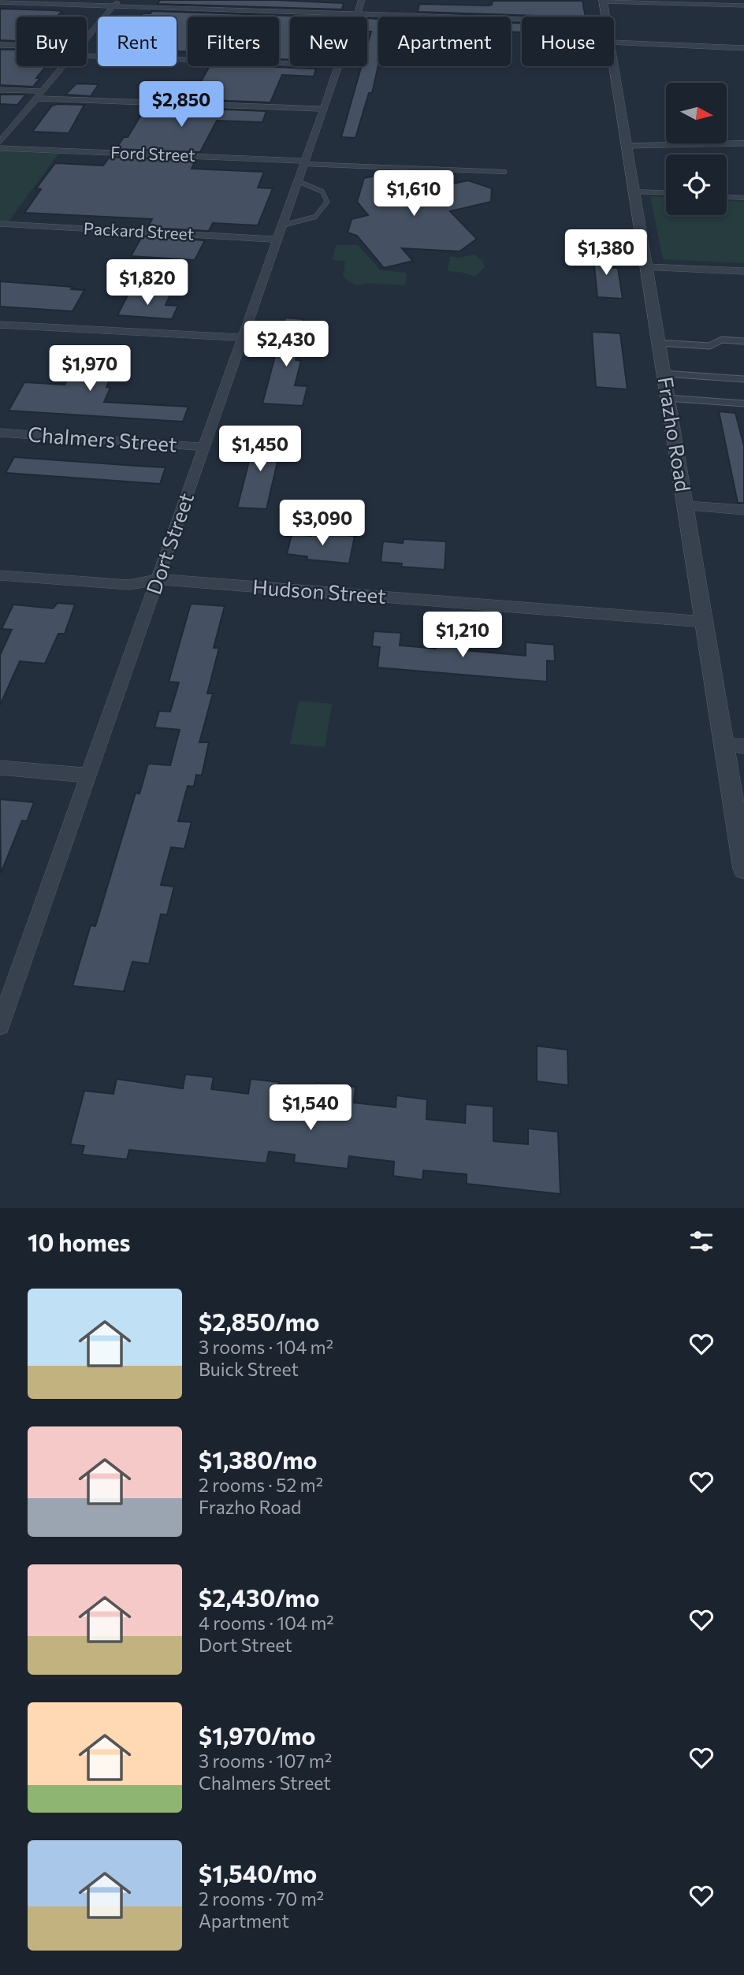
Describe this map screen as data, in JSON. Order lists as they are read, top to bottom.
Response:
{
  "streets": {
    "street": [
      "Ford Street",
      "Packard Street",
      "Frazho Road",
      "Chalmers Street",
      "Dort Street",
      "Hudson Street"
    ]
  },
  "crossings": [
    ["Ford Street", "Dort Street"],
    ["Packard Street", "Dort Street"],
    ["Frazho Road", "Hudson Street"],
    ["Chalmers Street", "Dort Street"],
    ["Dort Street", "Hudson Street"]
  ],
  "north": "right",
  "page": {
    "chip": [
      "Buy",
      "Rent",
      "Filters",
      "New",
      "Apartment",
      "House"
    ],
    "price": [
      "$2,850",
      "$1,610",
      "$1,380",
      "$1,820",
      "$2,430",
      "$1,970",
      "$1,450",
      "$3,090",
      "$1,210",
      "$1,540"
    ],
    "heading": "10 homes",
    "list": [
      {
        "name": "$2,850/mo",
        "note": "3 rooms · 104 m² · Buick Street"
      },
      {
        "name": "$1,380/mo",
        "note": "2 rooms · 52 m² · Frazho Road"
      },
      {
        "name": "$2,430/mo",
        "note": "4 rooms · 104 m² · Dort Street"
      },
      {
        "name": "$1,970/mo",
        "note": "3 rooms · 107 m² · Chalmers Street"
      },
      {
        "name": "$1,540/mo",
        "note": "2 rooms · 70 m² · Apartment"
      }
    ]
  }
}
